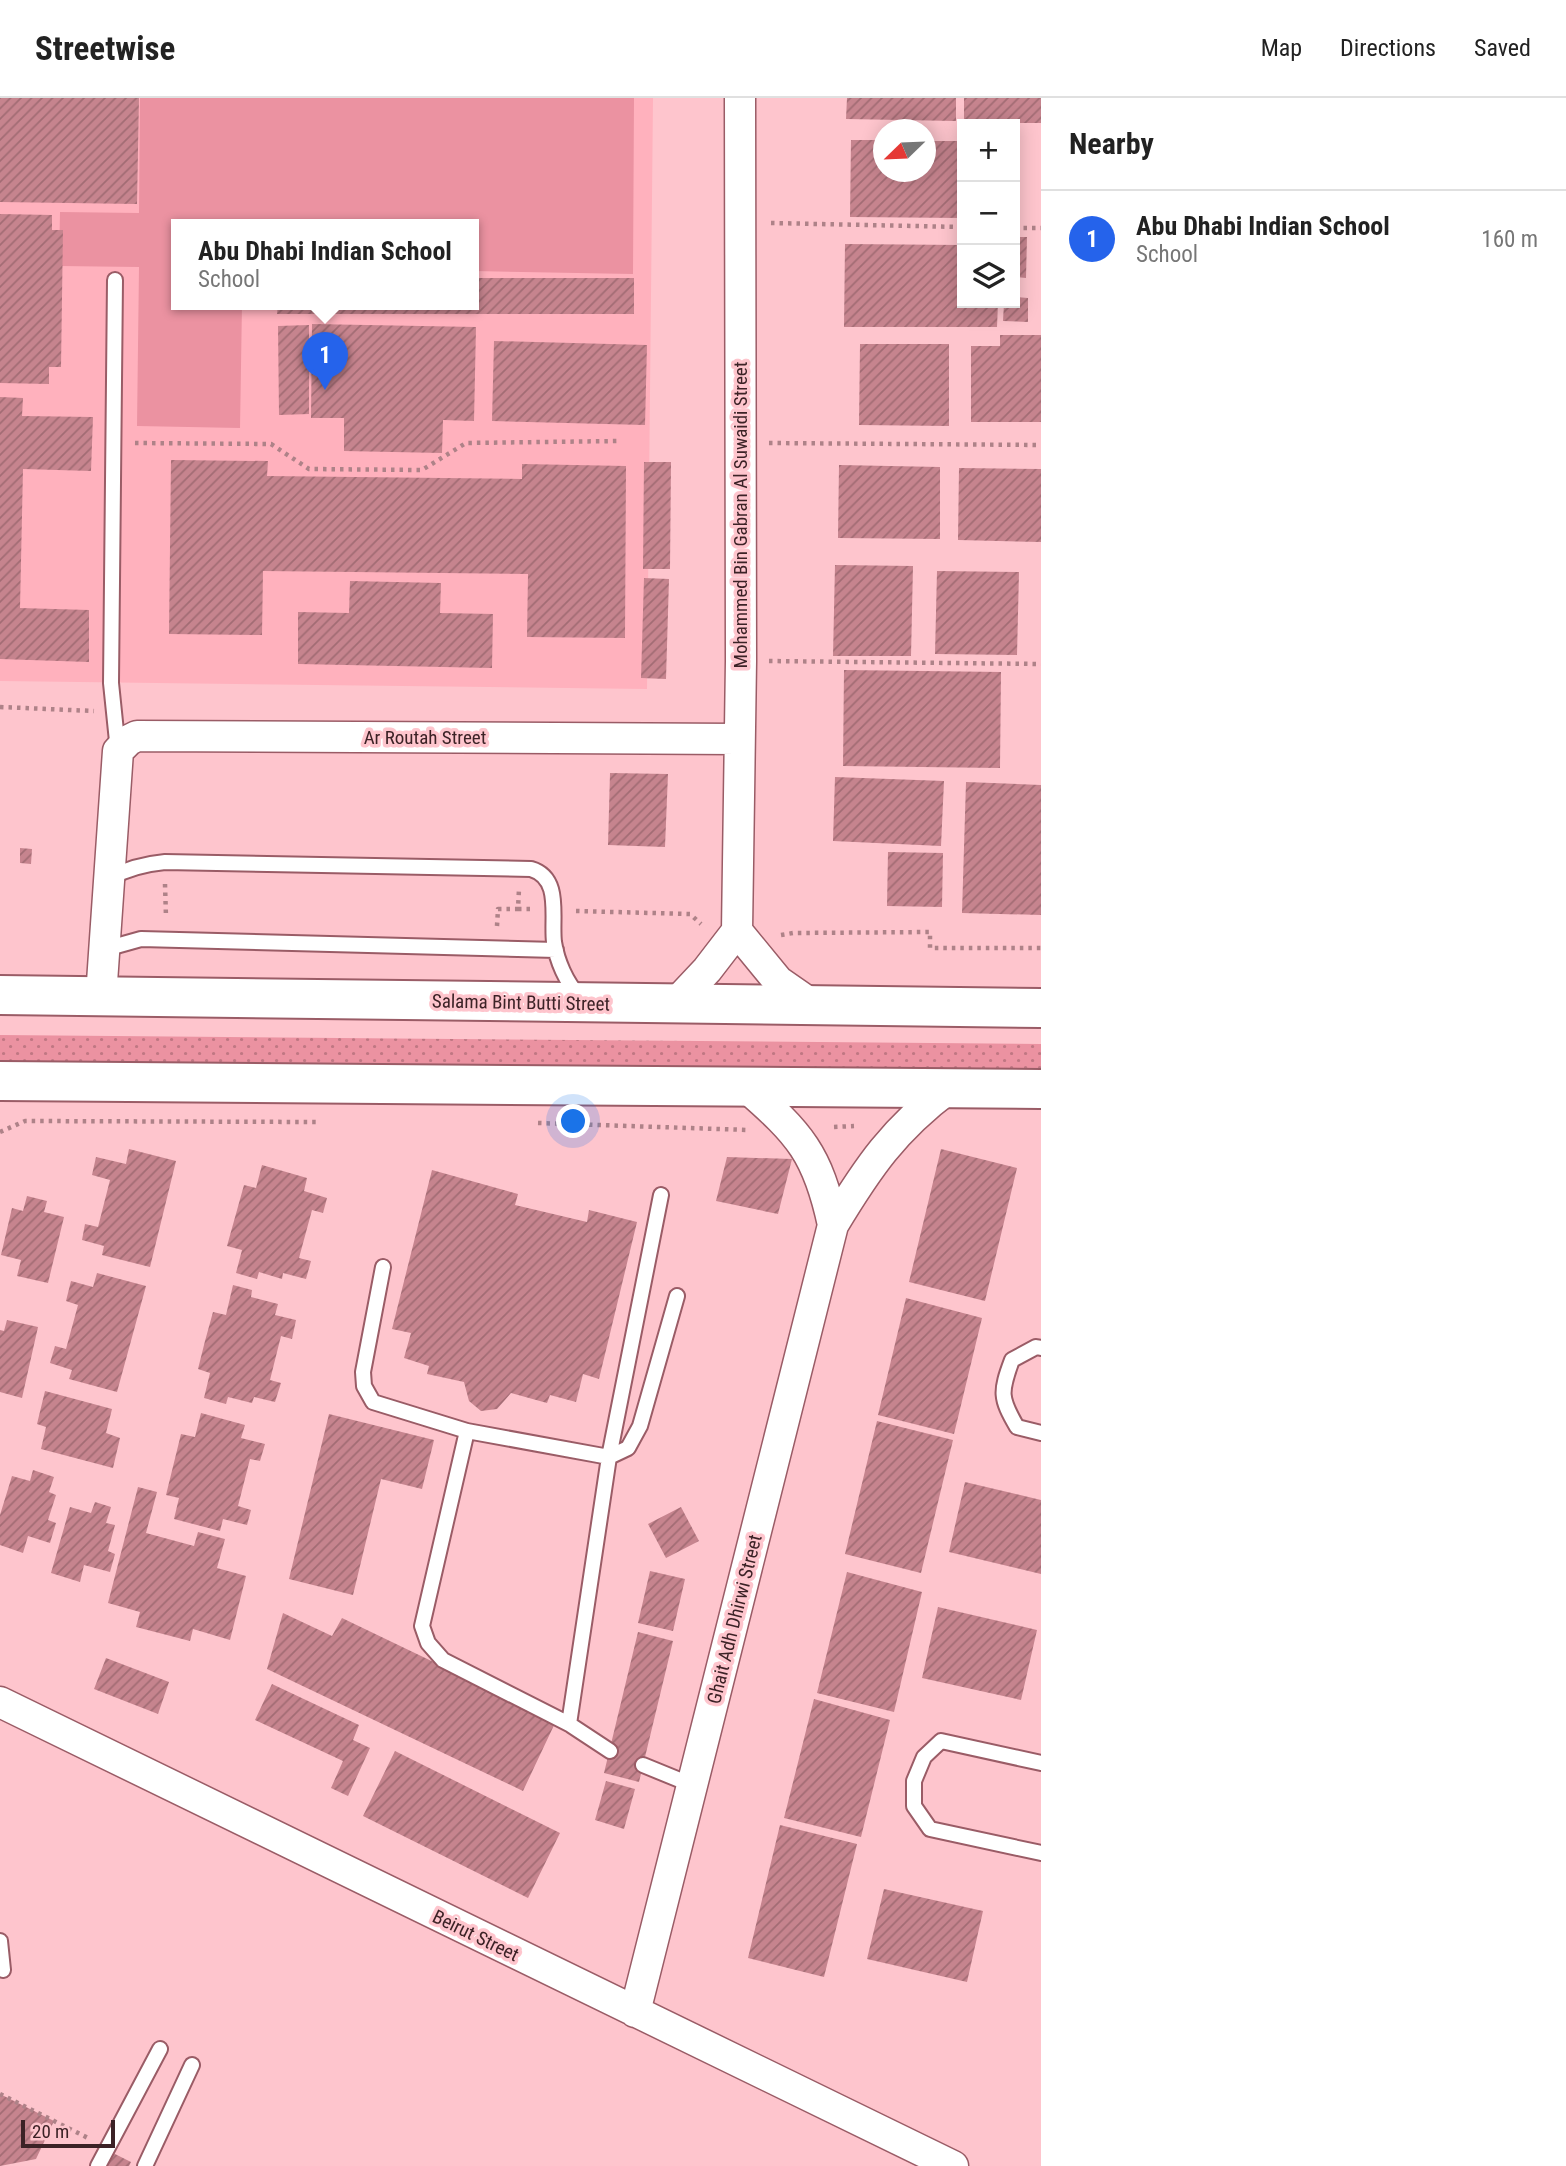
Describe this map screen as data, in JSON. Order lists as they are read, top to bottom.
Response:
{
  "streets": {
    "main road": ["Salama Bint Butti Street"],
    "street": [
      "Mohammed Bin Gabran Al Suwaidi Street",
      "Ar Routah Street",
      "Ghait Adh Dhirwi Street",
      "Beirut Street"
    ]
  },
  "crossings": [
    ["Mohammed Bin Gabran Al Suwaidi Street", "Ar Routah Street"],
    ["Ghait Adh Dhirwi Street", "Beirut Street"]
  ],
  "scale_bar": "20 m",
  "north": "bottom left",
  "page": {
    "header": "Streetwise",
    "nav": ["Map", "Directions", "Saved"],
    "heading": "Nearby",
    "map_buttons": ["+", "−"],
    "list": [
      {
        "mark": "1",
        "name": "Abu Dhabi Indian School",
        "note": "School",
        "value": "160 m"
      }
    ],
    "popup": ["Abu Dhabi Indian School", "School"],
    "pins": "1",
    "scale": "20 m"
  }
}
